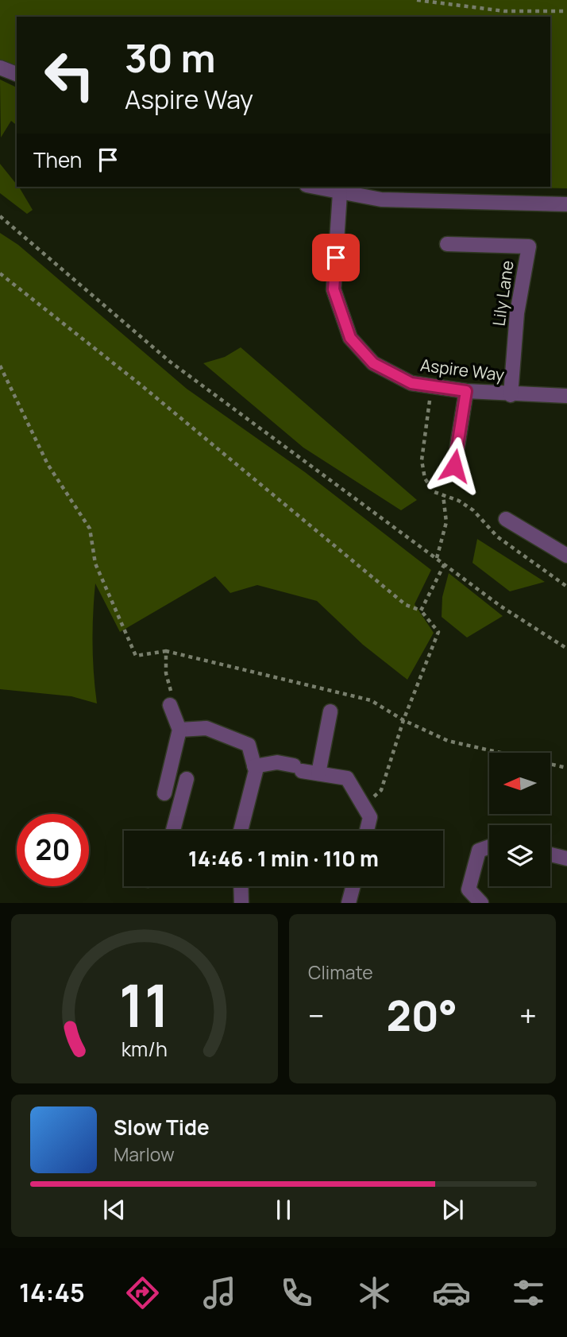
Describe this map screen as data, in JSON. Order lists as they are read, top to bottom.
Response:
{
  "streets": {
    "street": ["Lily Lane", "Aspire Way"]
  },
  "crossings": [
    ["Lily Lane", "Aspire Way"]
  ],
  "north": "left",
  "page": {
    "turn": ["30 m", "Aspire Way"],
    "then": "Then",
    "limit": "20",
    "trip": "14:46 · 1 min · 110 m",
    "tile": "Climate",
    "heat": ["−", "20°", "+"],
    "song": ["Slow Tide", "Marlow"],
    "tabs": "14:45",
    "gauge": ["11", "km/h"]
  }
}
